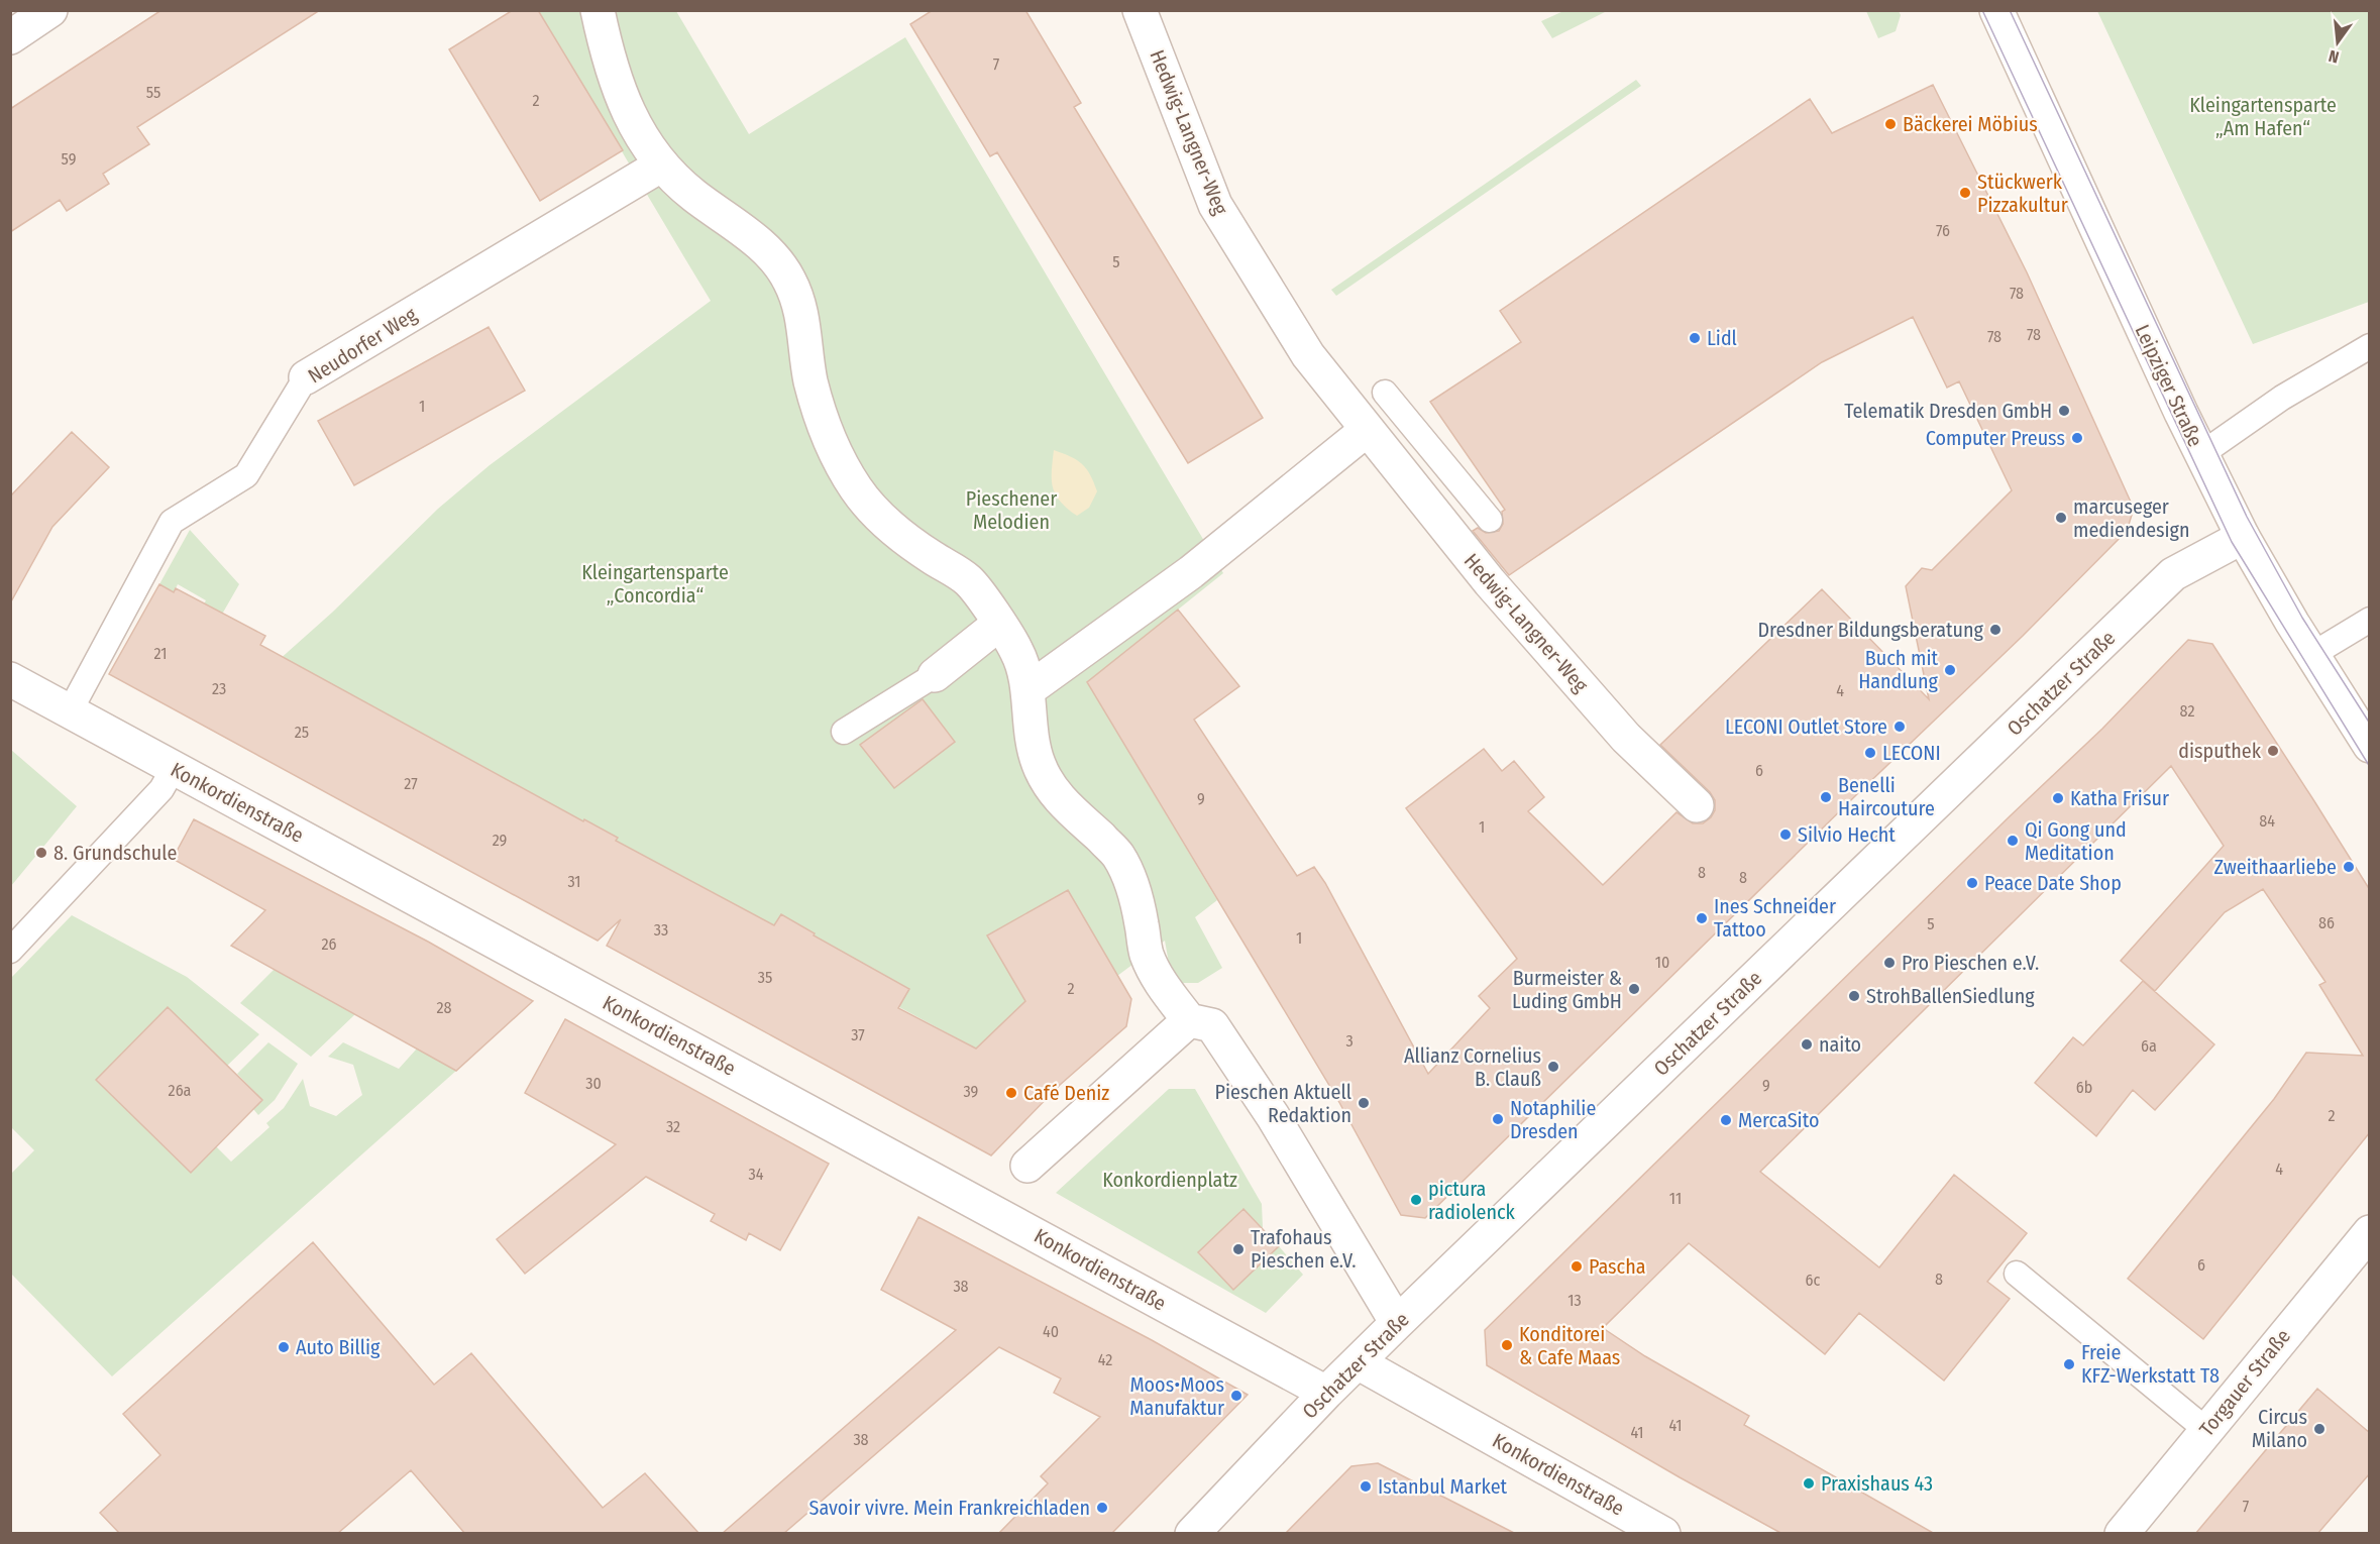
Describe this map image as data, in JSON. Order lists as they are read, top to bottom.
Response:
{
  "streets": {
    "street": [
      "Hedwig-Langner-Weg",
      "Neudorfer Weg",
      "Leipziger Straße",
      "Oschatzer Straße",
      "Konkordienstraße",
      "Torgauer Straße"
    ]
  },
  "crossings": [
    ["Neudorfer Weg", "Konkordienstraße"],
    ["Leipziger Straße", "Oschatzer Straße"],
    ["Oschatzer Straße", "Konkordienstraße"]
  ],
  "parks": [
    "Kleingartensparte „Am Hafen“",
    "Pieschener Melodien",
    "Kleingartensparte „Concordia“",
    "Konkordienplatz"
  ],
  "places": [
    "Bäckerei Möbius",
    "Stückwerk Pizzakultur",
    "Lidl",
    "Telematik Dresden GmbH",
    "Computer Preuss",
    "marcuseger mediendesign",
    "Dresdner Bildungsberatung",
    "Buch mit Handlung",
    "LECONI Outlet Store",
    "disputhek",
    "LECONI",
    "Benelli Haircouture",
    "Katha Frisur",
    "Silvio Hecht",
    "Qi Gong und Meditation",
    "8. Grundschule",
    "Zweithaarliebe",
    "Peace Date Shop",
    "Ines Schneider Tattoo",
    "Pro Pieschen e.V.",
    "Burmeister & Luding GmbH",
    "StrohBallenSiedlung",
    "naito",
    "Allianz Cornelius B. Clauß",
    "Café Deniz",
    "Pieschen Aktuell Redaktion",
    "Notaphilie Dresden",
    "MercaSito",
    "pictura radiolenck",
    "Trafohaus Pieschen e.V.",
    "Pascha",
    "Konditorei & Cafe Maas",
    "Auto Billig",
    "Freie KFZ-Werkstatt T8",
    "Moos•Moos Manufaktur",
    "Circus Milano",
    "Praxishaus 43",
    "Istanbul Market",
    "Savoir vivre. Mein Frankreichladen"
  ],
  "house_numbers": [
    "7",
    "55",
    "2",
    "59",
    "76",
    "5",
    "78",
    "78",
    "78",
    "1",
    "21",
    "23",
    "4",
    "82",
    "25",
    "6",
    "27",
    "9",
    "84",
    "1",
    "29",
    "8",
    "8",
    "31",
    "86",
    "5",
    "33",
    "1",
    "26",
    "10",
    "35",
    "2",
    "28",
    "37",
    "3",
    "6a",
    "30",
    "9",
    "6b",
    "26a",
    "39",
    "2",
    "32",
    "4",
    "34",
    "11",
    "6",
    "8",
    "6c",
    "38",
    "13",
    "40",
    "42",
    "41",
    "41",
    "38",
    "7"
  ],
  "north": "bottom"
}
